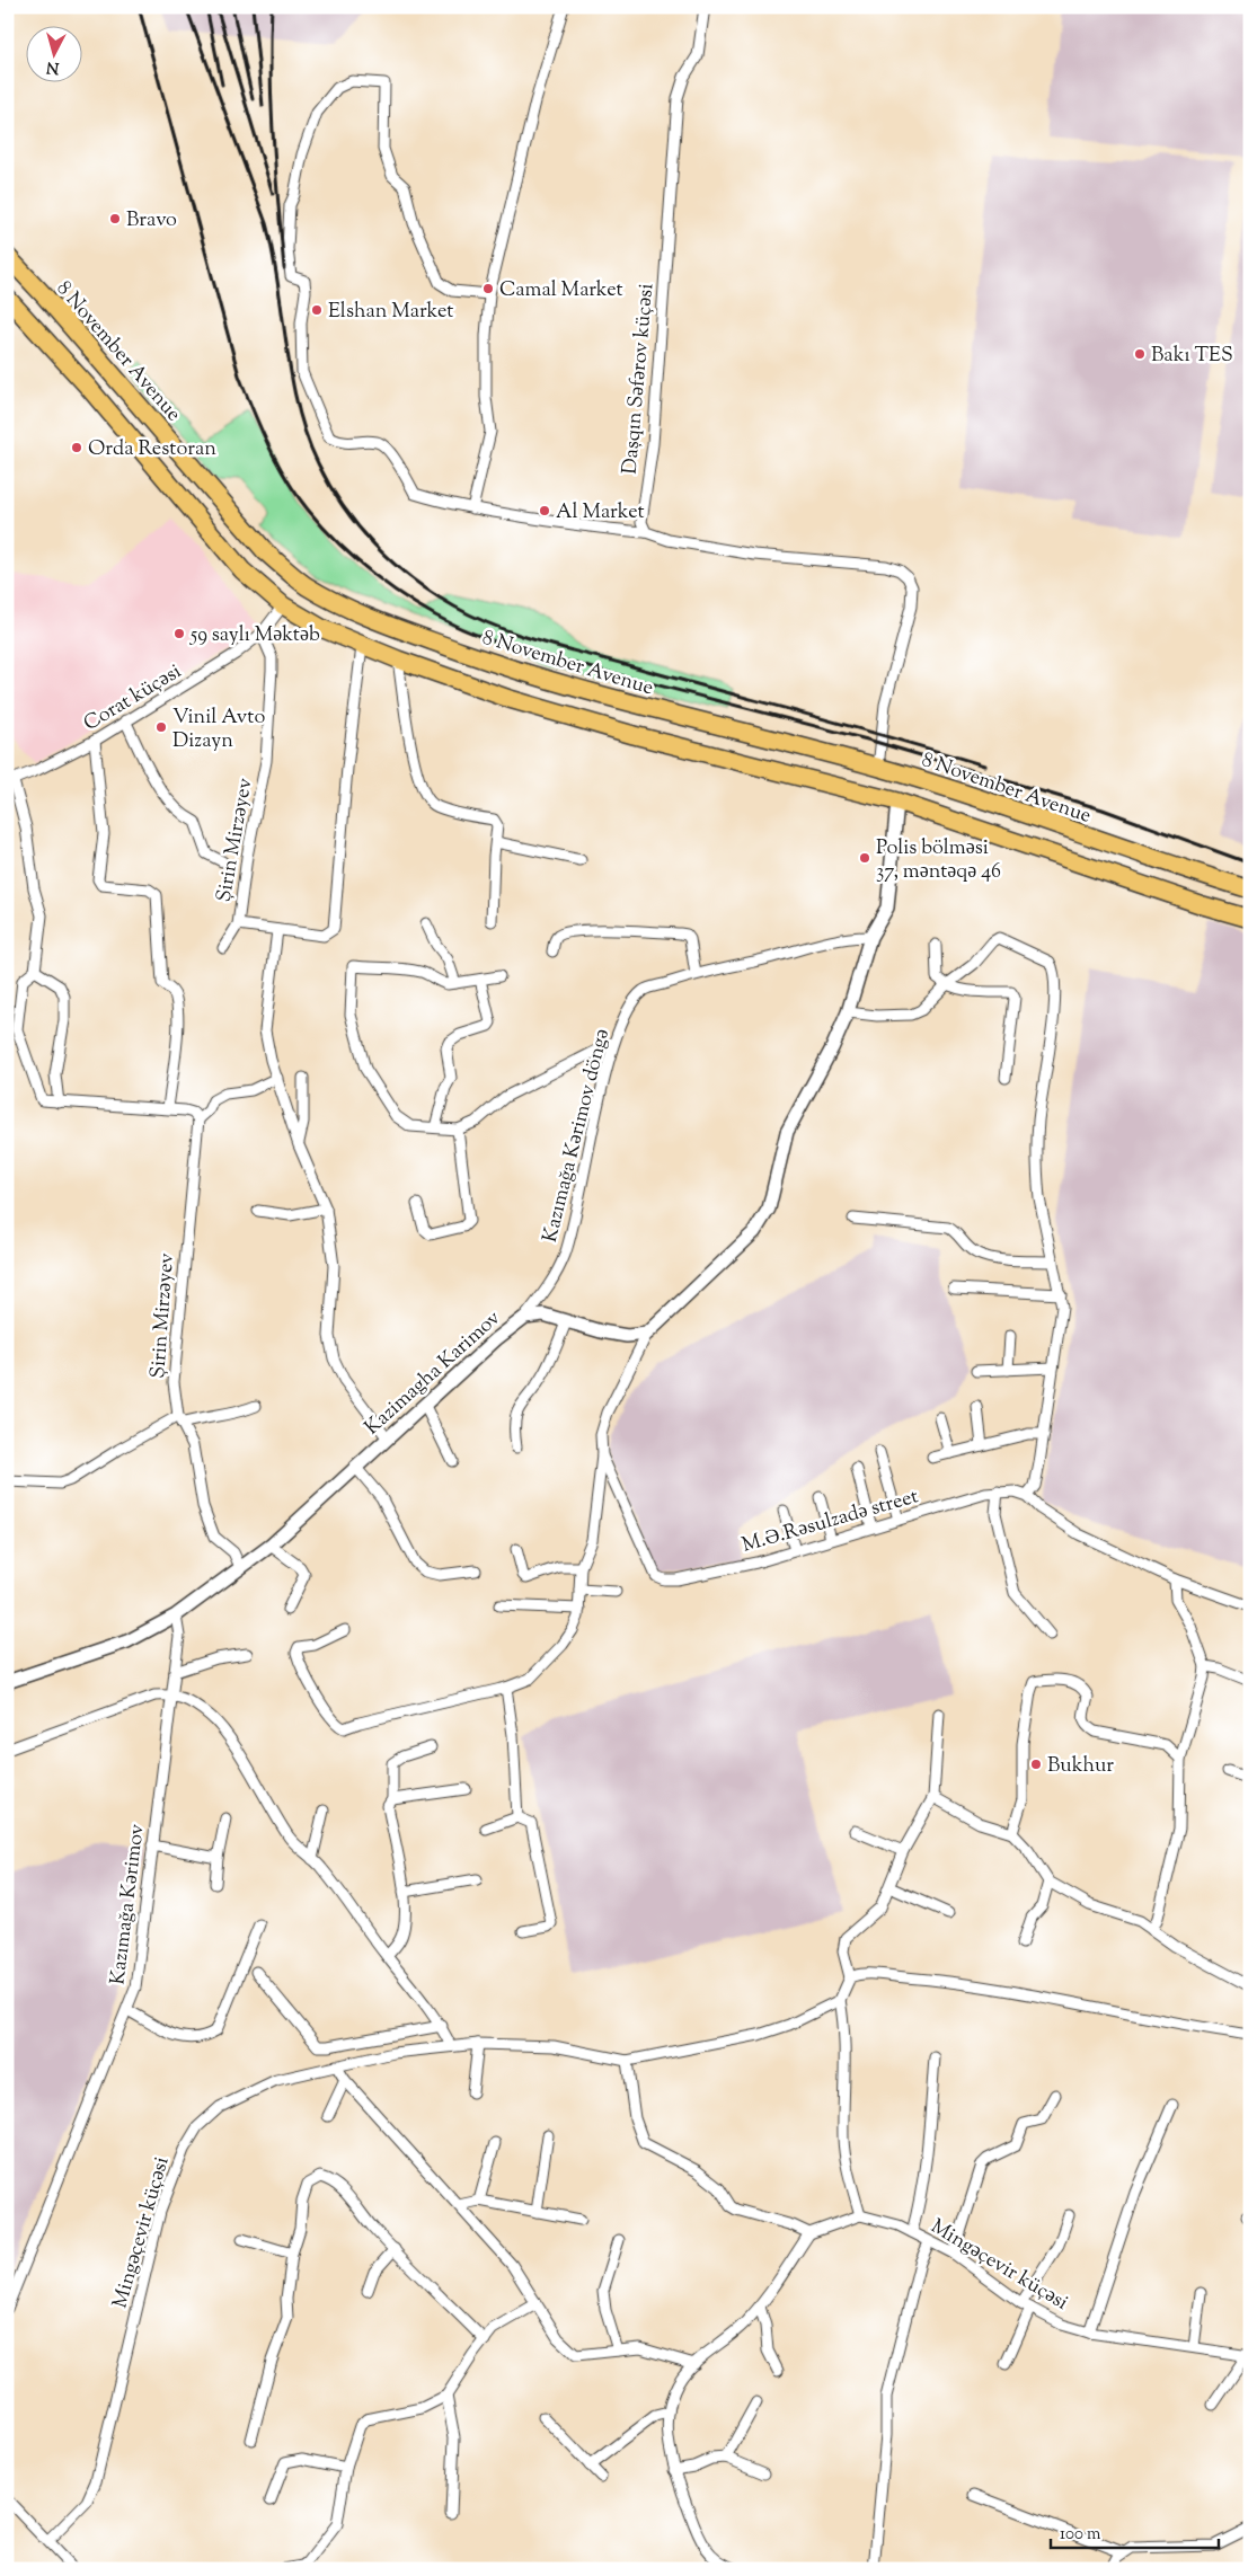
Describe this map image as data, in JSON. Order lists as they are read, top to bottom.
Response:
{
  "streets": {
    "highway": ["8 November Avenue"],
    "street": [
      "Daşqın Səfərov küçəsi",
      "Corat küçəsi",
      "Şirin Mirzəyev",
      "Kazımağa Kərimov döngə",
      "Kazimagha Karimov",
      "M.Ə.Rəsulzadə street",
      "Kazımağa Kərimov",
      "Mingəçevir küçəsi"
    ]
  },
  "crossings": [
    ["Corat küçəsi", "Şirin Mirzəyev"],
    ["Şirin Mirzəyev", "Kazimagha Karimov"],
    ["Kazımağa Kərimov döngə", "Kazimagha Karimov"],
    ["Kazimagha Karimov", "M.Ə.Rəsulzadə street"],
    ["Kazimagha Karimov", "Kazımağa Kərimov"]
  ],
  "places": [
    "Bravo",
    "Camal Market",
    "Elshan Market",
    "Bakı TES",
    "Orda Restoran",
    "Al Market",
    "59 saylı Məktəb",
    "Vinil Avto Dizayn",
    "Polis bölməsi 37, məntəqə 46",
    "Bukhur"
  ],
  "scale_bar": "100 m",
  "north": "bottom"
}
